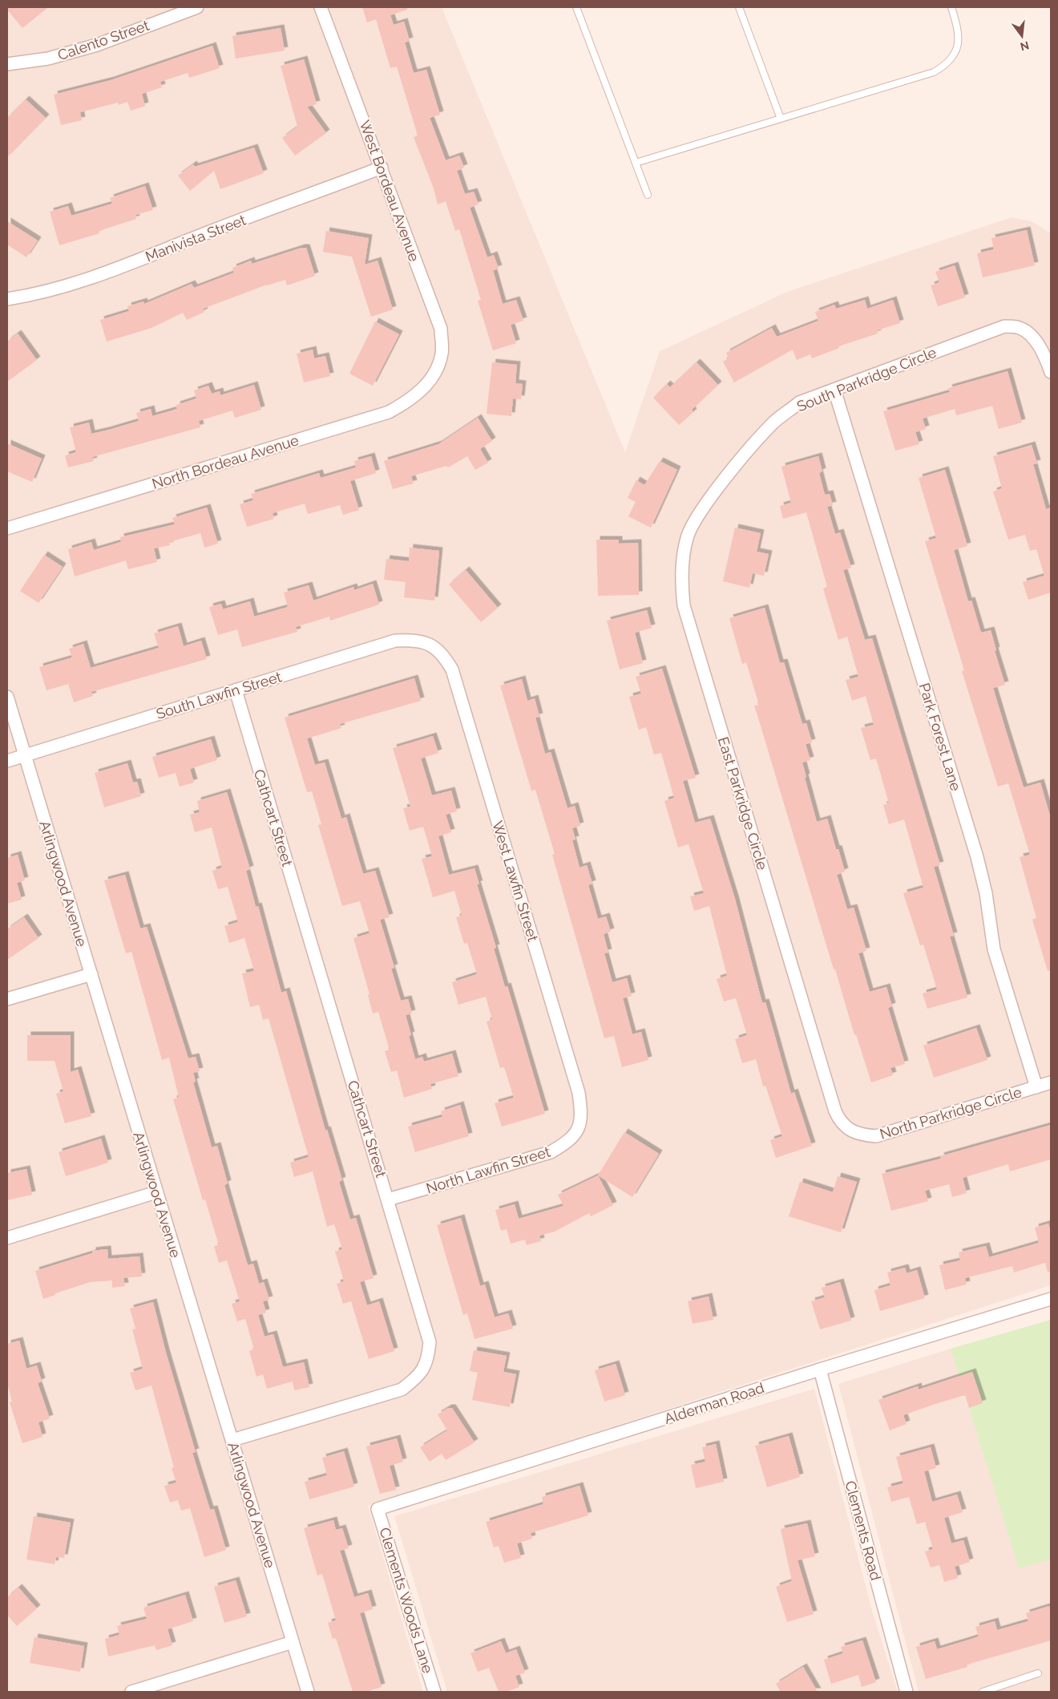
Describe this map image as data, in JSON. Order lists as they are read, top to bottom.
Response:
{
  "streets": {
    "street": [
      "Calento Street",
      "West Bordeau Avenue",
      "Manivista Street",
      "South Parkridge Circle",
      "North Bordeau Avenue",
      "South Lawfin Street",
      "Park Forest Lane",
      "East Parkridge Circle",
      "Cathcart Street",
      "West Lawfin Street",
      "Arlingwood Avenue",
      "North Parkridge Circle",
      "North Lawfin Street",
      "Alderman Road",
      "Clements Road",
      "Clements Woods Lane"
    ]
  },
  "crossings": [
    ["West Bordeau Avenue", "Manivista Street"],
    ["West Bordeau Avenue", "North Bordeau Avenue"],
    ["South Parkridge Circle", "Park Forest Lane"],
    ["South Parkridge Circle", "East Parkridge Circle"],
    ["South Lawfin Street", "Cathcart Street"],
    ["South Lawfin Street", "West Lawfin Street"],
    ["South Lawfin Street", "Arlingwood Avenue"],
    ["Park Forest Lane", "North Parkridge Circle"],
    ["East Parkridge Circle", "North Parkridge Circle"],
    ["Cathcart Street", "Arlingwood Avenue"],
    ["Cathcart Street", "North Lawfin Street"],
    ["West Lawfin Street", "North Lawfin Street"],
    ["Alderman Road", "Clements Road"],
    ["Alderman Road", "Clements Woods Lane"]
  ],
  "north": "bottom"
}
